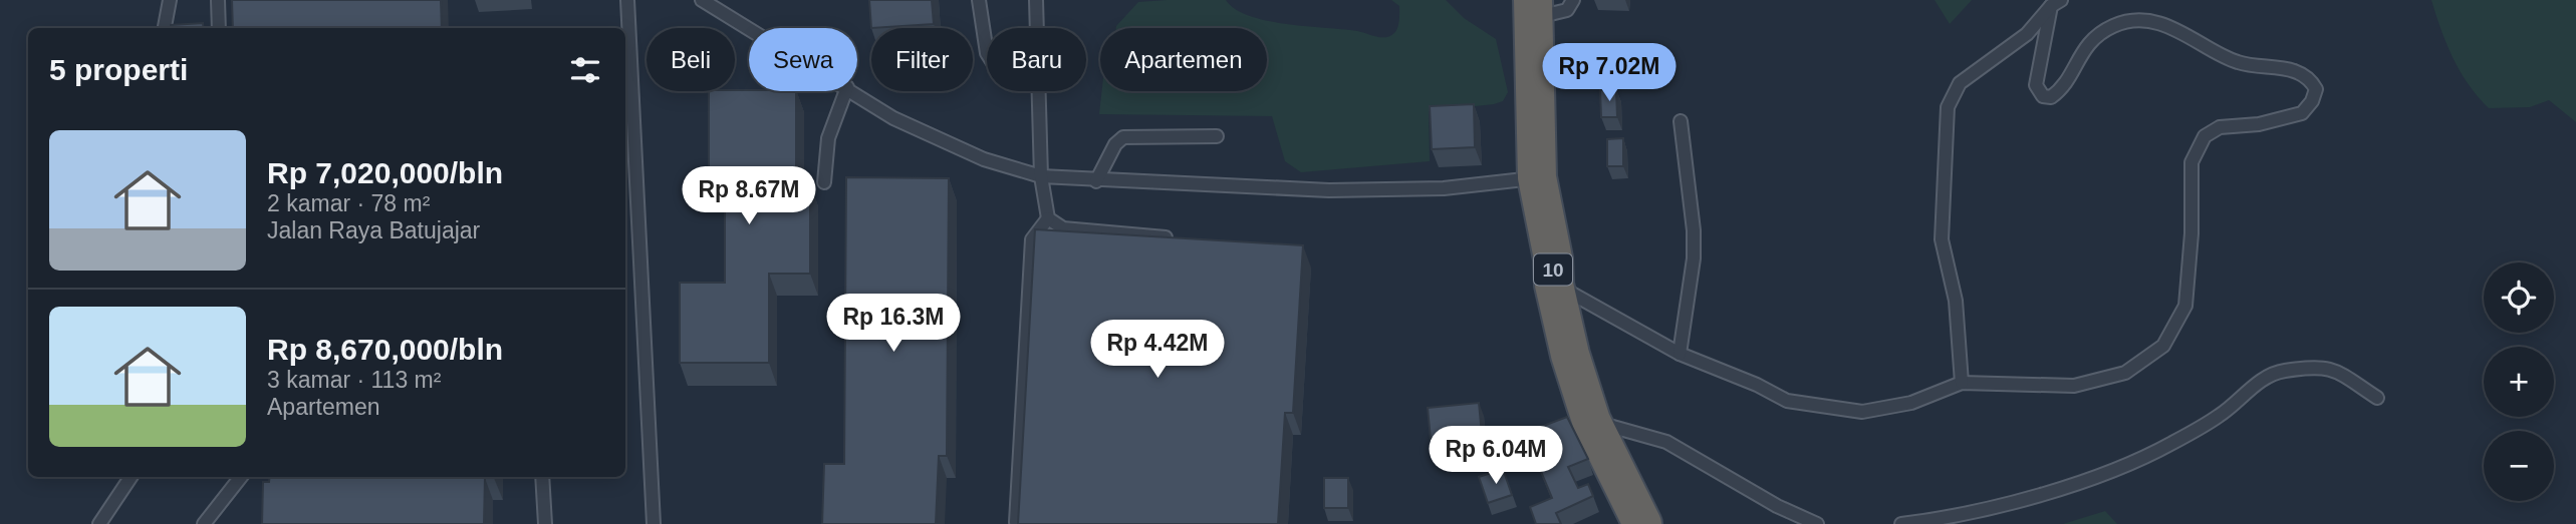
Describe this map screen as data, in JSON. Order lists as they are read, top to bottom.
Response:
{
  "streets": {
    "highway": ["10"]
  },
  "page": {
    "chip": [
      "Beli",
      "Sewa",
      "Filter",
      "Baru",
      "Apartemen"
    ],
    "heading": "5 properti",
    "price": [
      "Rp 7.02M",
      "Rp 8.67M",
      "Rp 16.3M",
      "Rp 4.42M",
      "Rp 6.04M"
    ],
    "list": [
      {
        "name": "Rp 7,020,000/bln",
        "note": "2 kamar · 78 m² · Jalan Raya Batujajar"
      },
      {
        "name": "Rp 8,670,000/bln",
        "note": "3 kamar · 113 m² · Apartemen"
      }
    ],
    "map_buttons": ["+", "−"]
  }
}
